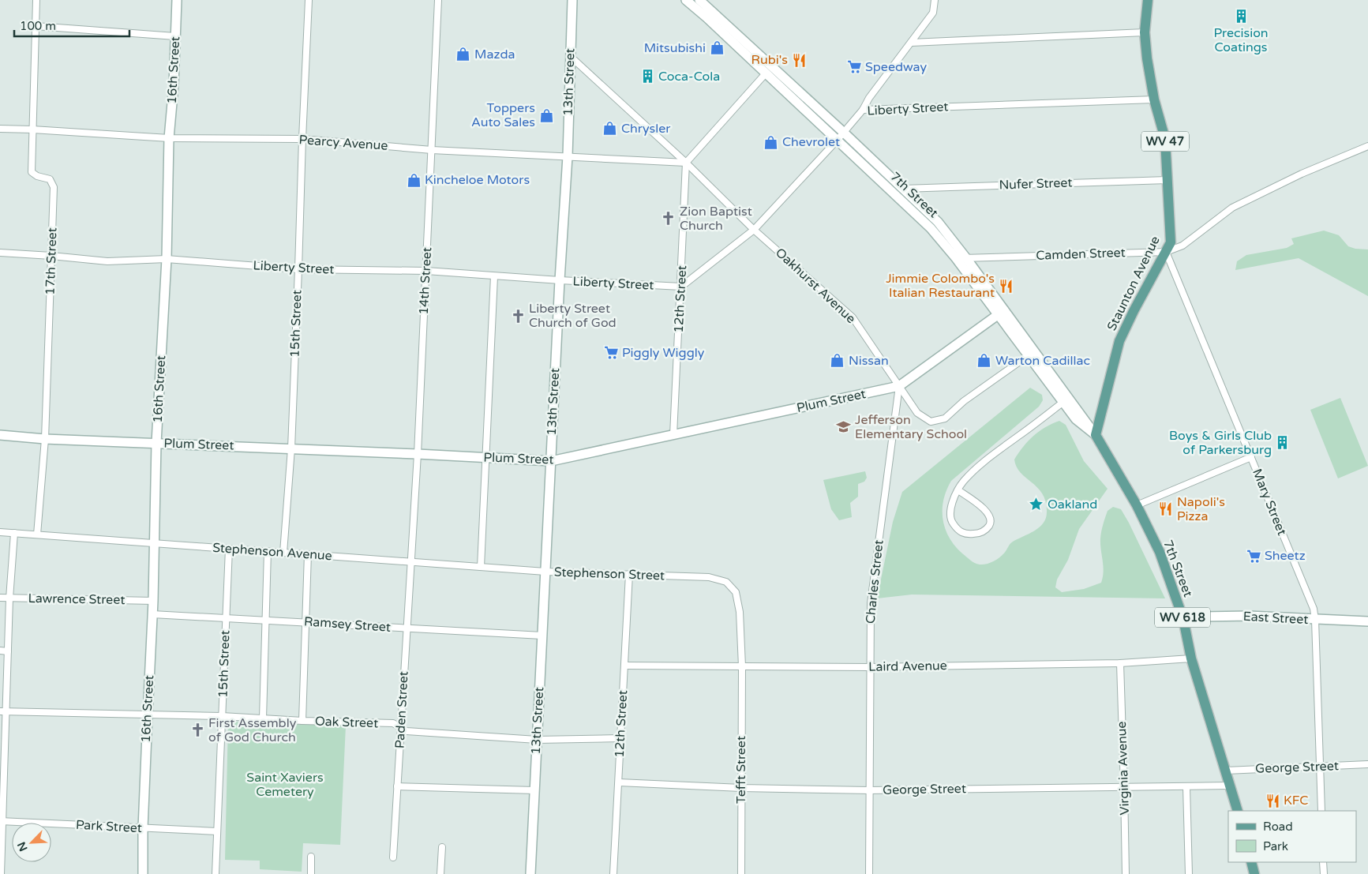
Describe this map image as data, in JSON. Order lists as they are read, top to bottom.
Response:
{
  "streets": {
    "main road": [
      "WV 47",
      "7th Street",
      "Staunton Avenue",
      "WV 618"
    ],
    "street": [
      "16th Street",
      "13th Street",
      "Liberty Street",
      "Pearcy Avenue",
      "Nufer Street",
      "Camden Street",
      "17th Street",
      "14th Street",
      "Oakhurst Avenue",
      "12th Street",
      "15th Street",
      "Plum Street",
      "Mary Street",
      "Stephenson Avenue",
      "Stephenson Street",
      "Charles Street",
      "Lawrence Street",
      "East Street",
      "Ramsey Street",
      "Laird Avenue",
      "Paden Street",
      "Oak Street",
      "George Street",
      "Virginia Avenue",
      "Tefft Street",
      "Park Street"
    ]
  },
  "crossings": [
    ["16th Street", "Liberty Street"],
    ["16th Street", "Pearcy Avenue"],
    ["16th Street", "Plum Street"],
    ["16th Street", "Stephenson Avenue"],
    ["16th Street", "Lawrence Street"],
    ["16th Street", "Ramsey Street"],
    ["16th Street", "Oak Street"],
    ["16th Street", "Park Street"],
    ["13th Street", "Liberty Street"],
    ["13th Street", "Pearcy Avenue"],
    ["13th Street", "Plum Street"],
    ["13th Street", "Stephenson Avenue"],
    ["13th Street", "Stephenson Street"],
    ["13th Street", "Ramsey Street"],
    ["13th Street", "Oak Street"],
    ["Liberty Street", "7th Street"],
    ["Liberty Street", "17th Street"],
    ["Liberty Street", "14th Street"],
    ["Liberty Street", "Staunton Avenue"],
    ["Liberty Street", "Oakhurst Avenue"],
    ["Liberty Street", "12th Street"],
    ["Liberty Street", "15th Street"],
    ["Pearcy Avenue", "17th Street"],
    ["Pearcy Avenue", "14th Street"],
    ["Pearcy Avenue", "Oakhurst Avenue"],
    ["Pearcy Avenue", "12th Street"],
    ["Pearcy Avenue", "15th Street"],
    ["Nufer Street", "7th Street"],
    ["Nufer Street", "Staunton Avenue"],
    ["7th Street", "Camden Street"],
    ["7th Street", "Staunton Avenue"],
    ["7th Street", "Oakhurst Avenue"],
    ["7th Street", "Plum Street"],
    ["7th Street", "East Street"],
    ["7th Street", "Laird Avenue"],
    ["7th Street", "George Street"],
    ["Camden Street", "Staunton Avenue"],
    ["Camden Street", "Mary Street"],
    ["17th Street", "Plum Street"],
    ["17th Street", "Stephenson Avenue"],
    ["14th Street", "Plum Street"],
    ["14th Street", "Stephenson Avenue"],
    ["14th Street", "Paden Street"],
    ["Staunton Avenue", "Mary Street"],
    ["Oakhurst Avenue", "12th Street"],
    ["Oakhurst Avenue", "Plum Street"],
    ["Oakhurst Avenue", "Charles Street"],
    ["12th Street", "Plum Street"],
    ["12th Street", "Stephenson Street"],
    ["12th Street", "Laird Avenue"],
    ["12th Street", "Oak Street"],
    ["12th Street", "George Street"],
    ["15th Street", "Plum Street"],
    ["15th Street", "Stephenson Avenue"],
    ["15th Street", "Ramsey Street"],
    ["15th Street", "Oak Street"],
    ["15th Street", "Park Street"],
    ["Plum Street", "Charles Street"],
    ["Mary Street", "East Street"],
    ["Mary Street", "George Street"],
    ["Stephenson Avenue", "Stephenson Street"],
    ["Stephenson Avenue", "Paden Street"],
    ["Stephenson Street", "Laird Avenue"],
    ["Stephenson Street", "Tefft Street"],
    ["Charles Street", "Laird Avenue"],
    ["Charles Street", "George Street"],
    ["Ramsey Street", "Paden Street"],
    ["Laird Avenue", "Virginia Avenue"],
    ["Laird Avenue", "Tefft Street"],
    ["Paden Street", "Oak Street"],
    ["George Street", "Virginia Avenue"],
    ["George Street", "Tefft Street"]
  ],
  "parks": ["Saint Xaviers Cemetery"],
  "places": {
    "building": ["Precision Coatings", "Coca-Cola", "Boys & Girls Club of Parkersburg"],
    "shop": [
      "Mitsubishi",
      "Mazda",
      "Toppers Auto Sales",
      "Chrysler",
      "Chevrolet",
      "Kincheloe Motors",
      "Nissan",
      "Warton Cadillac"
    ],
    "restaurant": [
      "Rubi's",
      "Jimmie Colombo's Italian Restaurant",
      "Napoli's Pizza",
      "KFC"
    ],
    "supermarket": ["Speedway", "Piggly Wiggly", "Sheetz"],
    "church": ["Zion Baptist Church", "Liberty Street Church of God", "First Assembly of God Church"],
    "school or university": ["Jefferson Elementary School"],
    "place": ["Oakland"]
  },
  "legend": ["Road", "Park"],
  "scale_bar": "100 m",
  "north": "bottom left"
}
